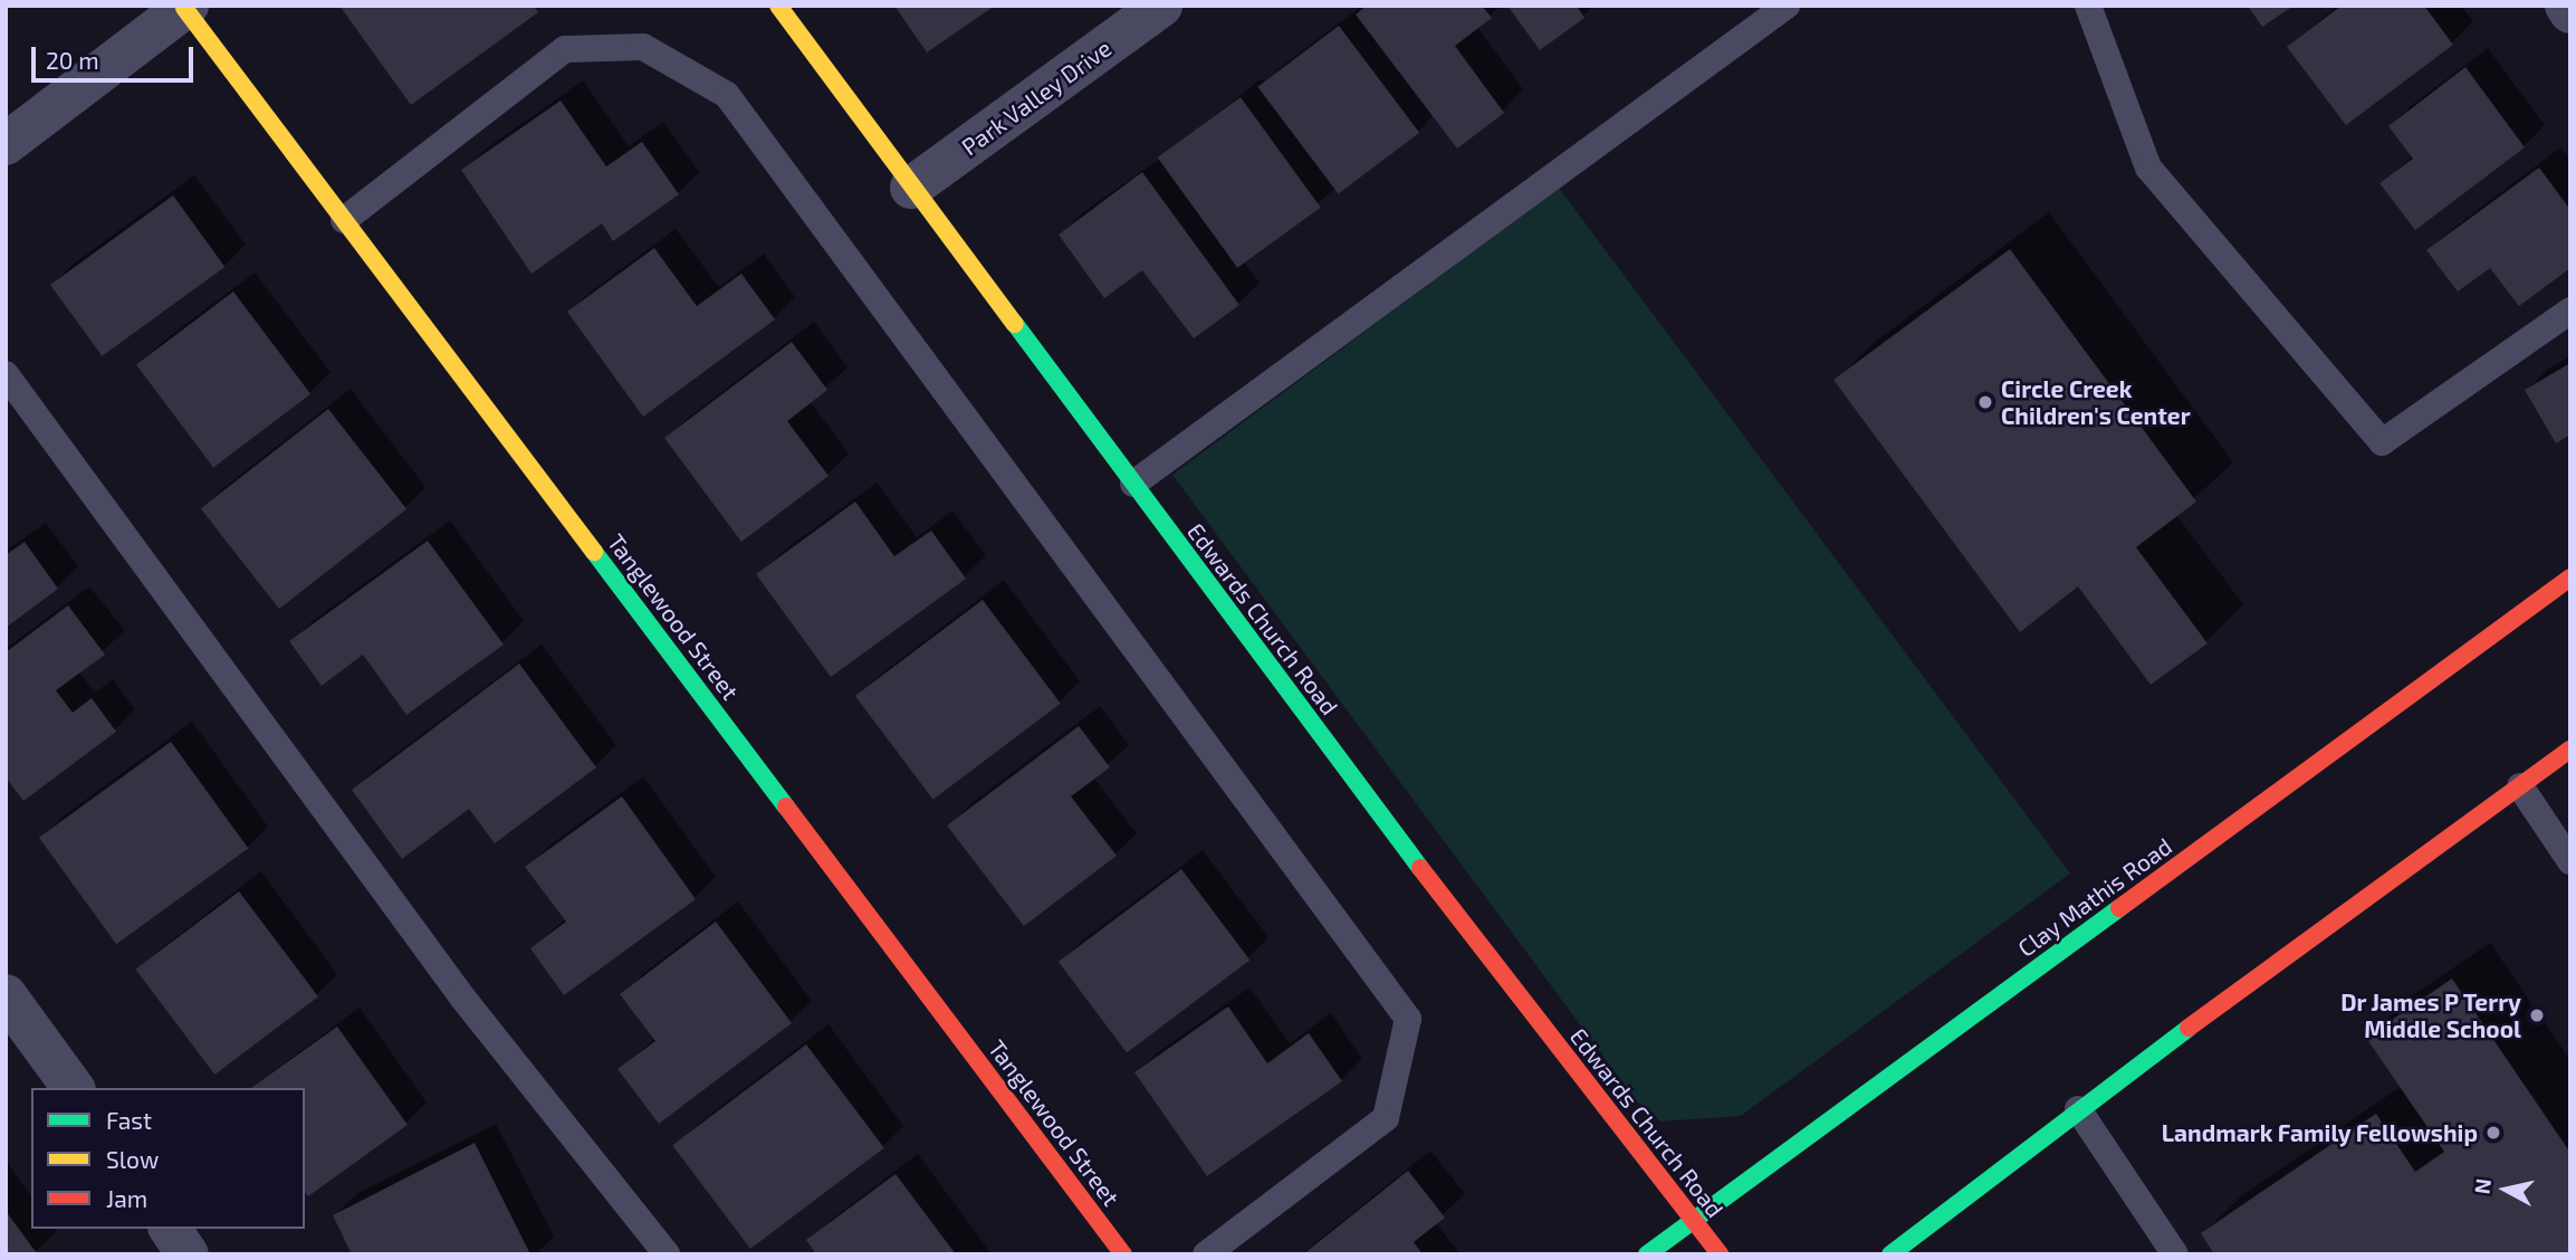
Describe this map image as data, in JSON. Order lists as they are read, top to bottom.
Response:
{
  "streets": {
    "street": [
      "Park Valley Drive",
      "Tanglewood Street",
      "Edwards Church Road",
      "Clay Mathis Road"
    ]
  },
  "crossings": [
    ["Park Valley Drive", "Edwards Church Road"],
    ["Edwards Church Road", "Clay Mathis Road"]
  ],
  "places": ["Circle Creek Children's Center", "Dr James P Terry Middle School", "Landmark Family Fellowship"],
  "legend": ["Fast", "Slow", "Jam"],
  "scale_bar": "20 m",
  "north": "left"
}
